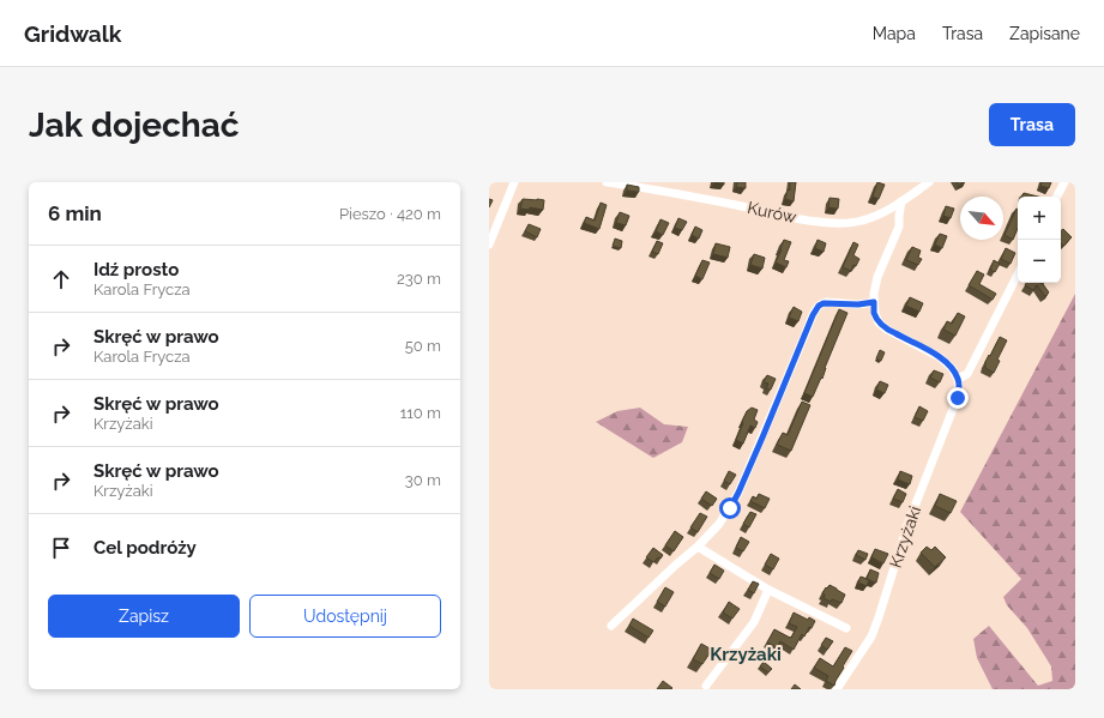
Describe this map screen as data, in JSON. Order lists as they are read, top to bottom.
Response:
{
  "streets": {
    "street": ["Kurów", "Krzyżaki"]
  },
  "districts": ["Krzyżaki"],
  "north": "bottom right",
  "page": {
    "header": "Gridwalk",
    "nav": ["Mapa", "Trasa", "Zapisane"],
    "buttons": [
      "Trasa",
      ["Zapisz", "Udostępnij"]
    ],
    "title": "Jak dojechać",
    "heading": ["6 min", "Pieszo · 420 m"],
    "map_buttons": ["+", "−"],
    "list": [
      ["Idź prosto", "Karola Frycza", "230 m"],
      ["Skręć w prawo", "Karola Frycza", "50 m"],
      ["Skręć w prawo", "Krzyżaki", "110 m"],
      ["Skręć w prawo", "Krzyżaki", "30 m"],
      "Cel podróży"
    ]
  }
}
